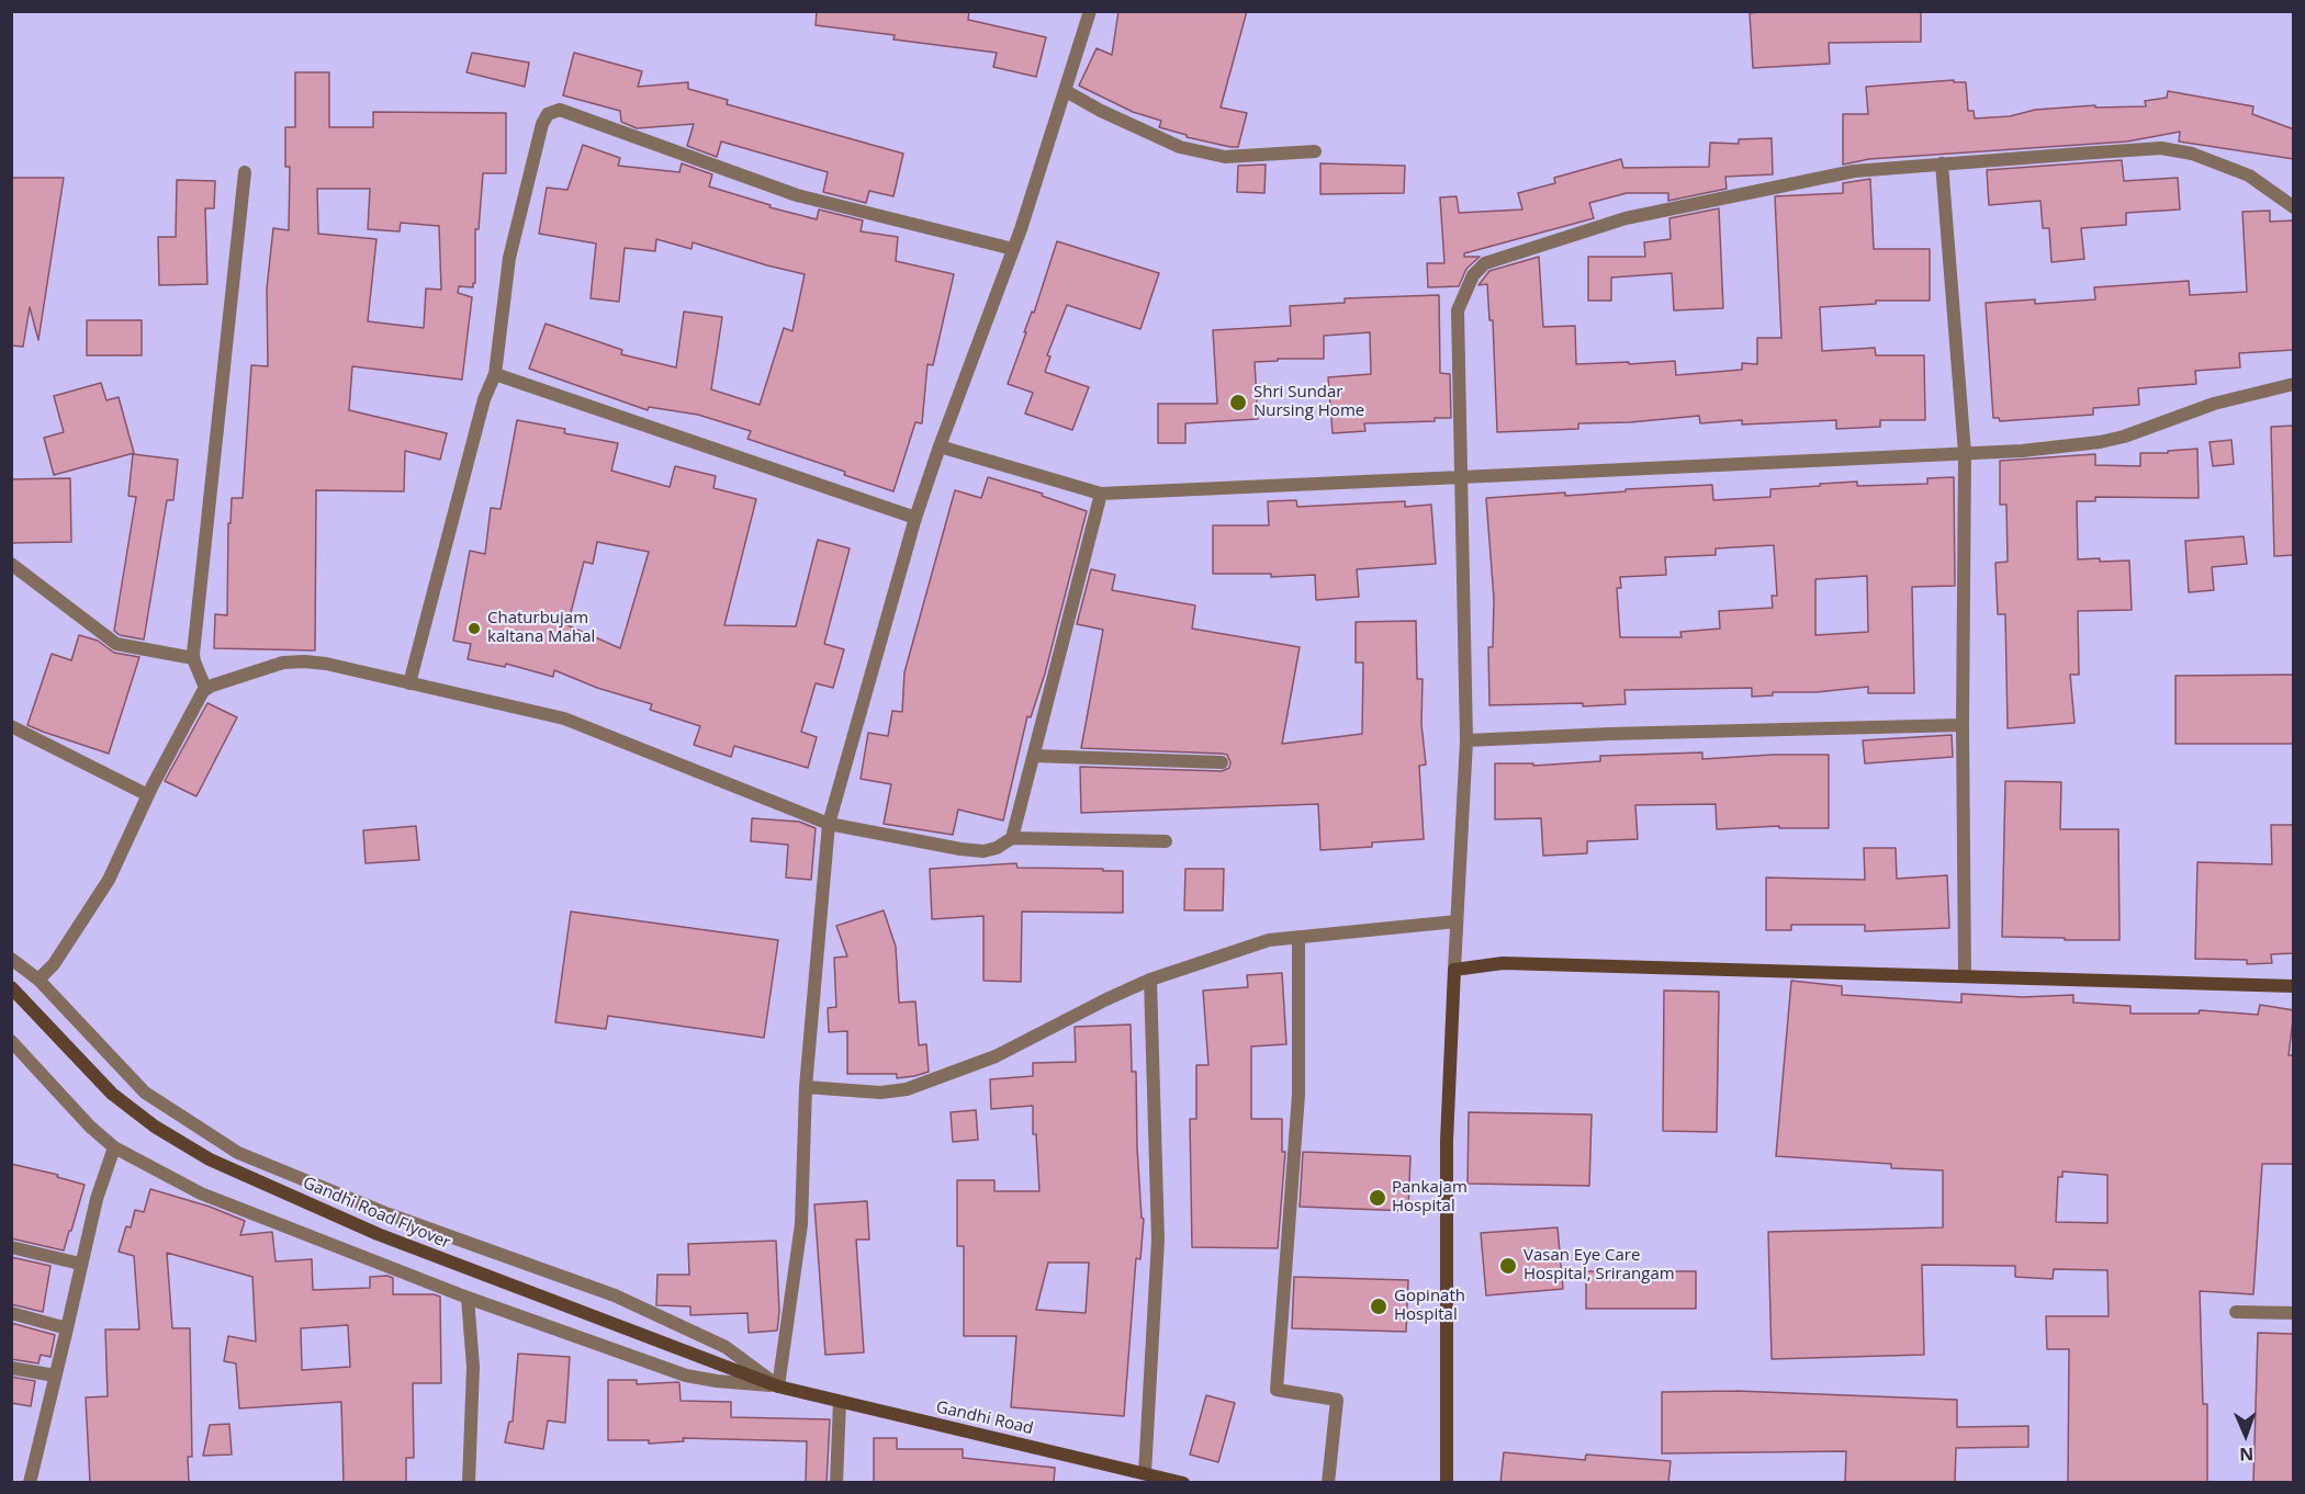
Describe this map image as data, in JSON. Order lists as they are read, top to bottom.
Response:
{
  "streets": {
    "main road": ["Gandhi Road Flyover", "Gandhi Road"]
  },
  "crossings": [
    ["Gandhi Road Flyover", "Gandhi Road"]
  ],
  "places": [
    "Shri Sundar Nursing Home",
    "Chaturbujam kaltana Mahal",
    "Pankajam Hospital",
    "Vasan Eye Care Hospital, Srirangam",
    "Gopinath Hospital"
  ],
  "north": "bottom"
}
